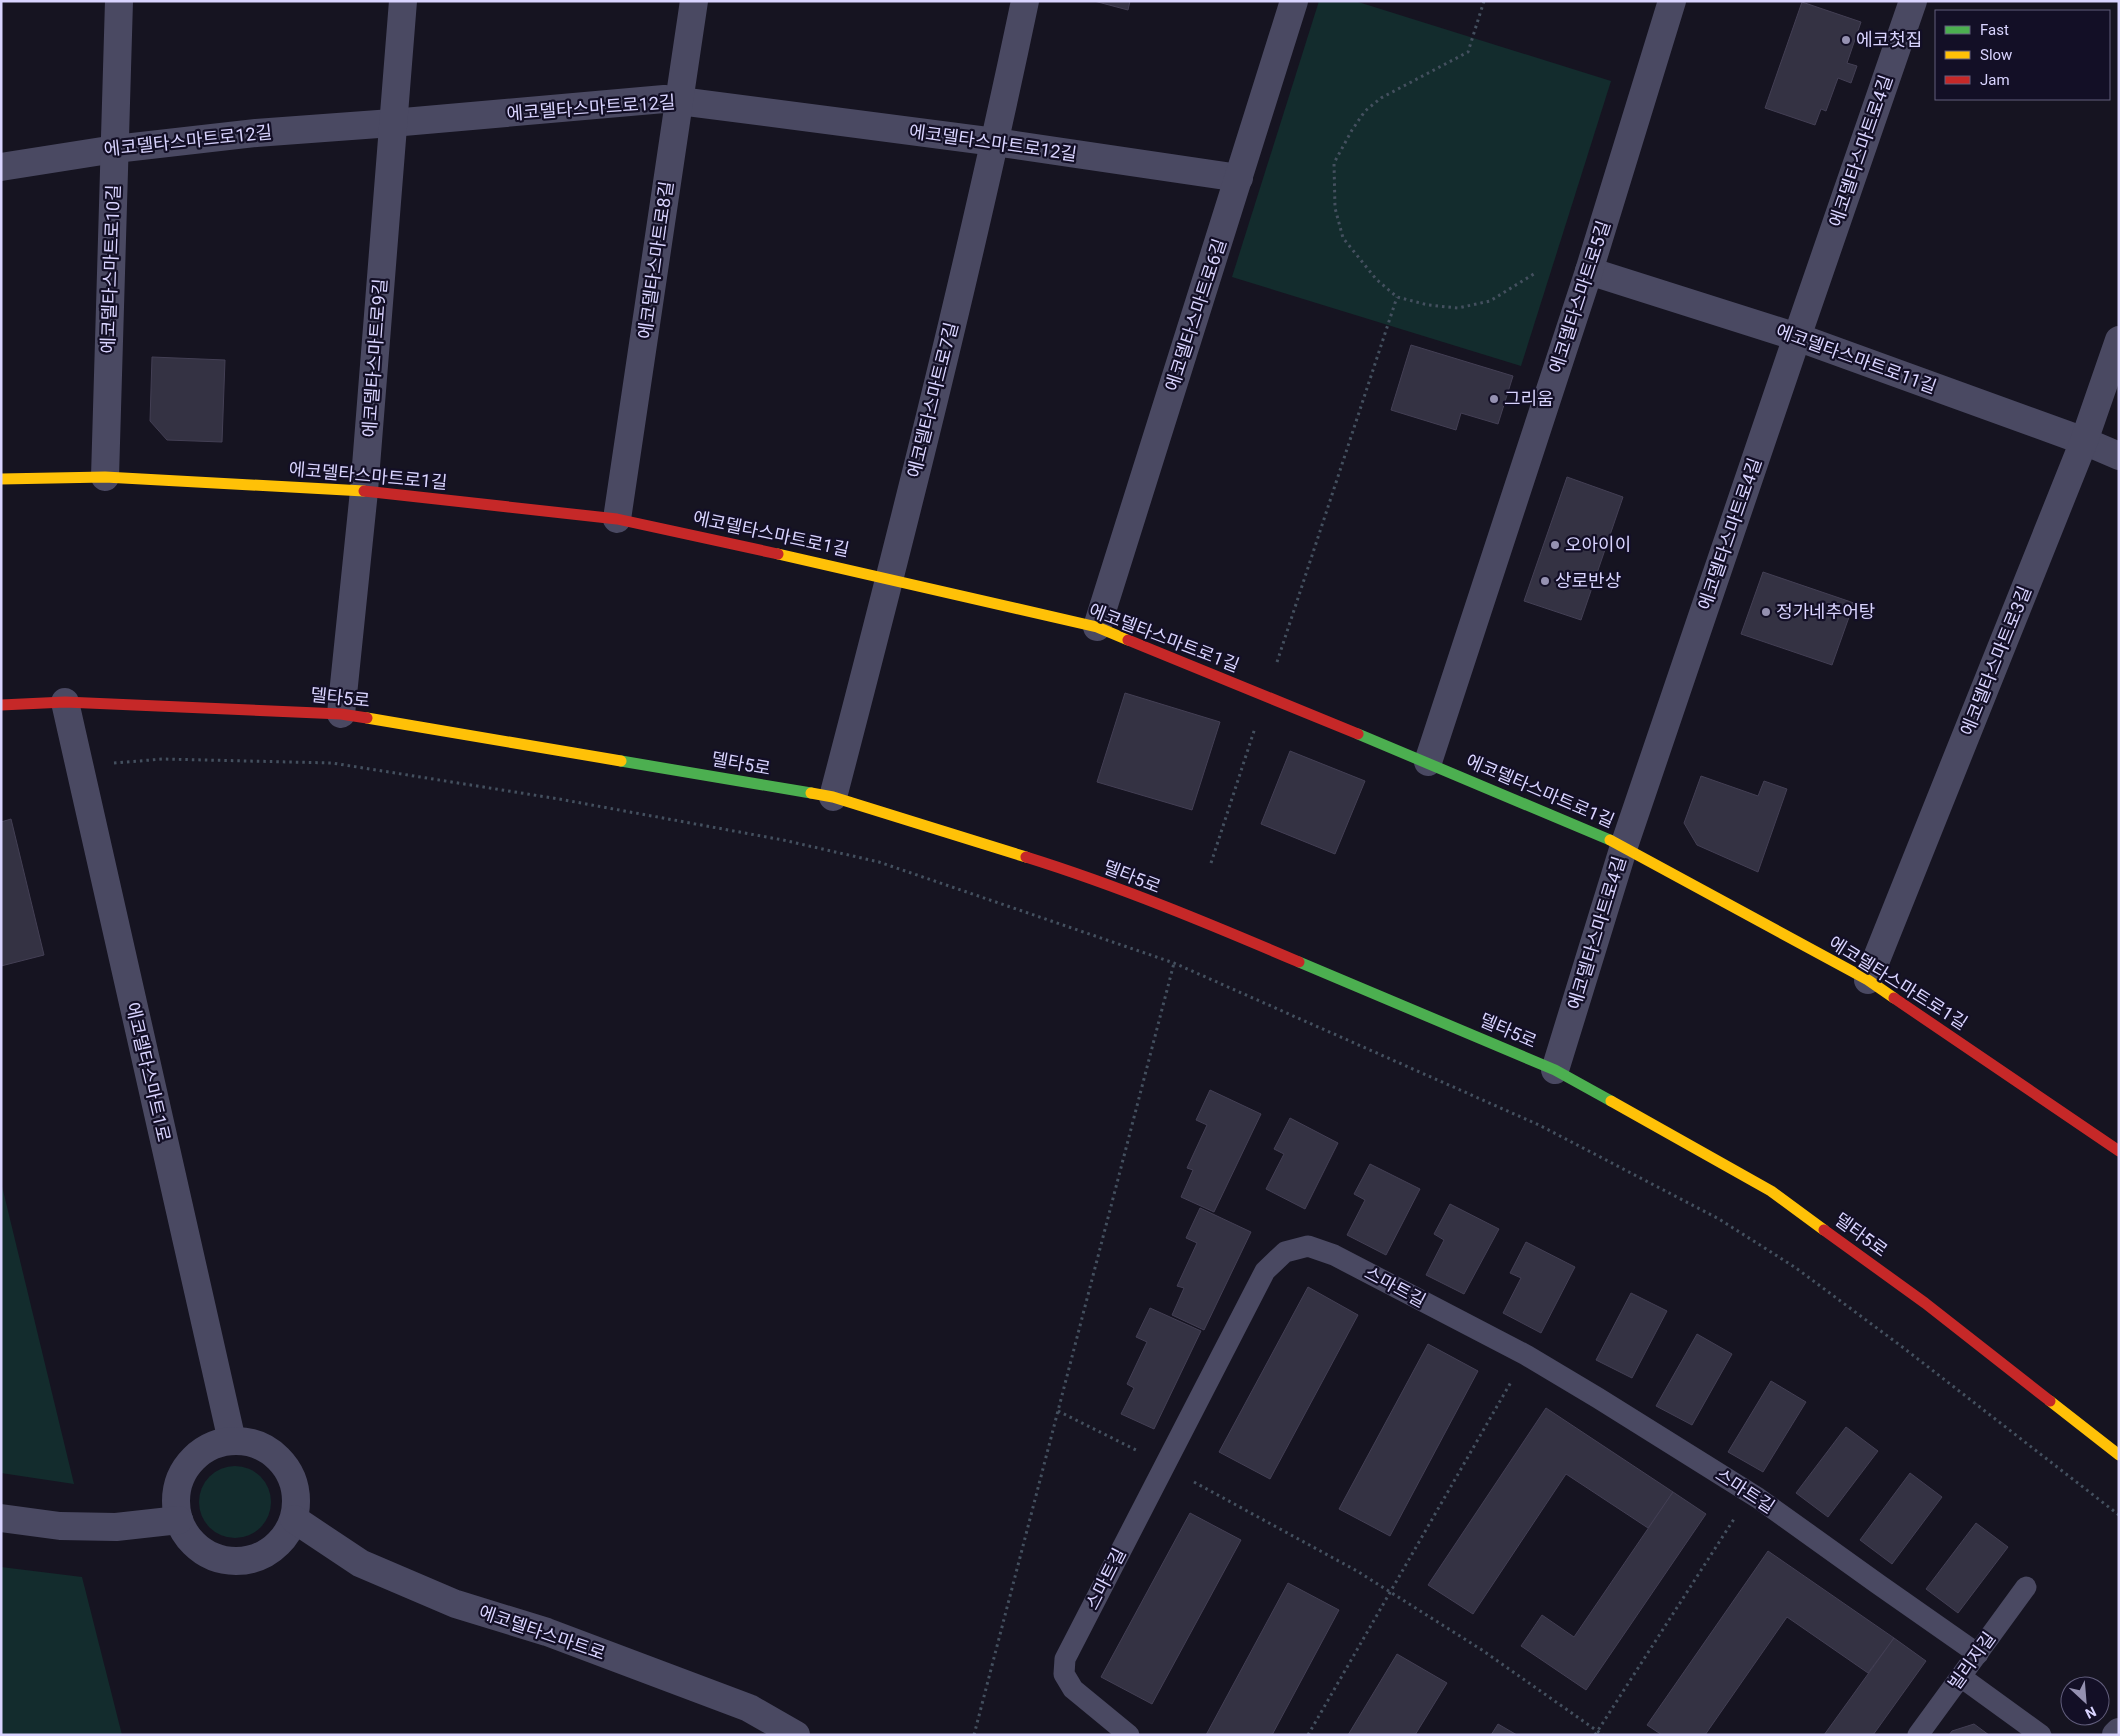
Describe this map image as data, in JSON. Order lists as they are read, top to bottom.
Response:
{
  "streets": {
    "street": [
      "에코델타스마트로12길",
      "에코델타스마트로4길",
      "에코델타스마트로8길",
      "에코델타스마트로10길",
      "에코델타스마트로5길",
      "에코델타스마트로6길",
      "에코델타스마트로9길",
      "에코델타스마트로11길",
      "에코델타스마트로7길",
      "에코델타스마트로1길",
      "에코델타스마트로3길",
      "델타5로",
      "에코델타스마트1로",
      "에코델타스마트로"
    ],
    "lane": ["스마트길", "빌리지길"]
  },
  "crossings": [
    ["에코델타스마트로12길", "에코델타스마트로8길"],
    ["에코델타스마트로12길", "에코델타스마트로10길"],
    ["에코델타스마트로12길", "에코델타스마트로6길"],
    ["에코델타스마트로12길", "에코델타스마트로9길"],
    ["에코델타스마트로12길", "에코델타스마트로7길"],
    ["에코델타스마트로4길", "에코델타스마트로11길"],
    ["에코델타스마트로4길", "에코델타스마트로1길"],
    ["에코델타스마트로4길", "델타5로"],
    ["에코델타스마트로8길", "에코델타스마트로1길"],
    ["에코델타스마트로10길", "에코델타스마트로1길"],
    ["에코델타스마트로5길", "에코델타스마트로11길"],
    ["에코델타스마트로5길", "에코델타스마트로1길"],
    ["에코델타스마트로6길", "에코델타스마트로1길"],
    ["에코델타스마트로9길", "에코델타스마트로1길"],
    ["에코델타스마트로9길", "델타5로"],
    ["에코델타스마트로11길", "에코델타스마트로3길"],
    ["에코델타스마트로7길", "에코델타스마트로1길"],
    ["에코델타스마트로7길", "델타5로"],
    ["에코델타스마트로1길", "에코델타스마트로3길"],
    ["델타5로", "에코델타스마트1로"],
    ["에코델타스마트1로", "에코델타스마트로"],
    ["스마트길", "빌리지길"]
  ],
  "places": [
    "에코첫집",
    "그리움",
    "오아이이",
    "상로반상",
    "정가네추어탕"
  ],
  "legend": ["Fast", "Slow", "Jam"],
  "north": "bottom right"
}
